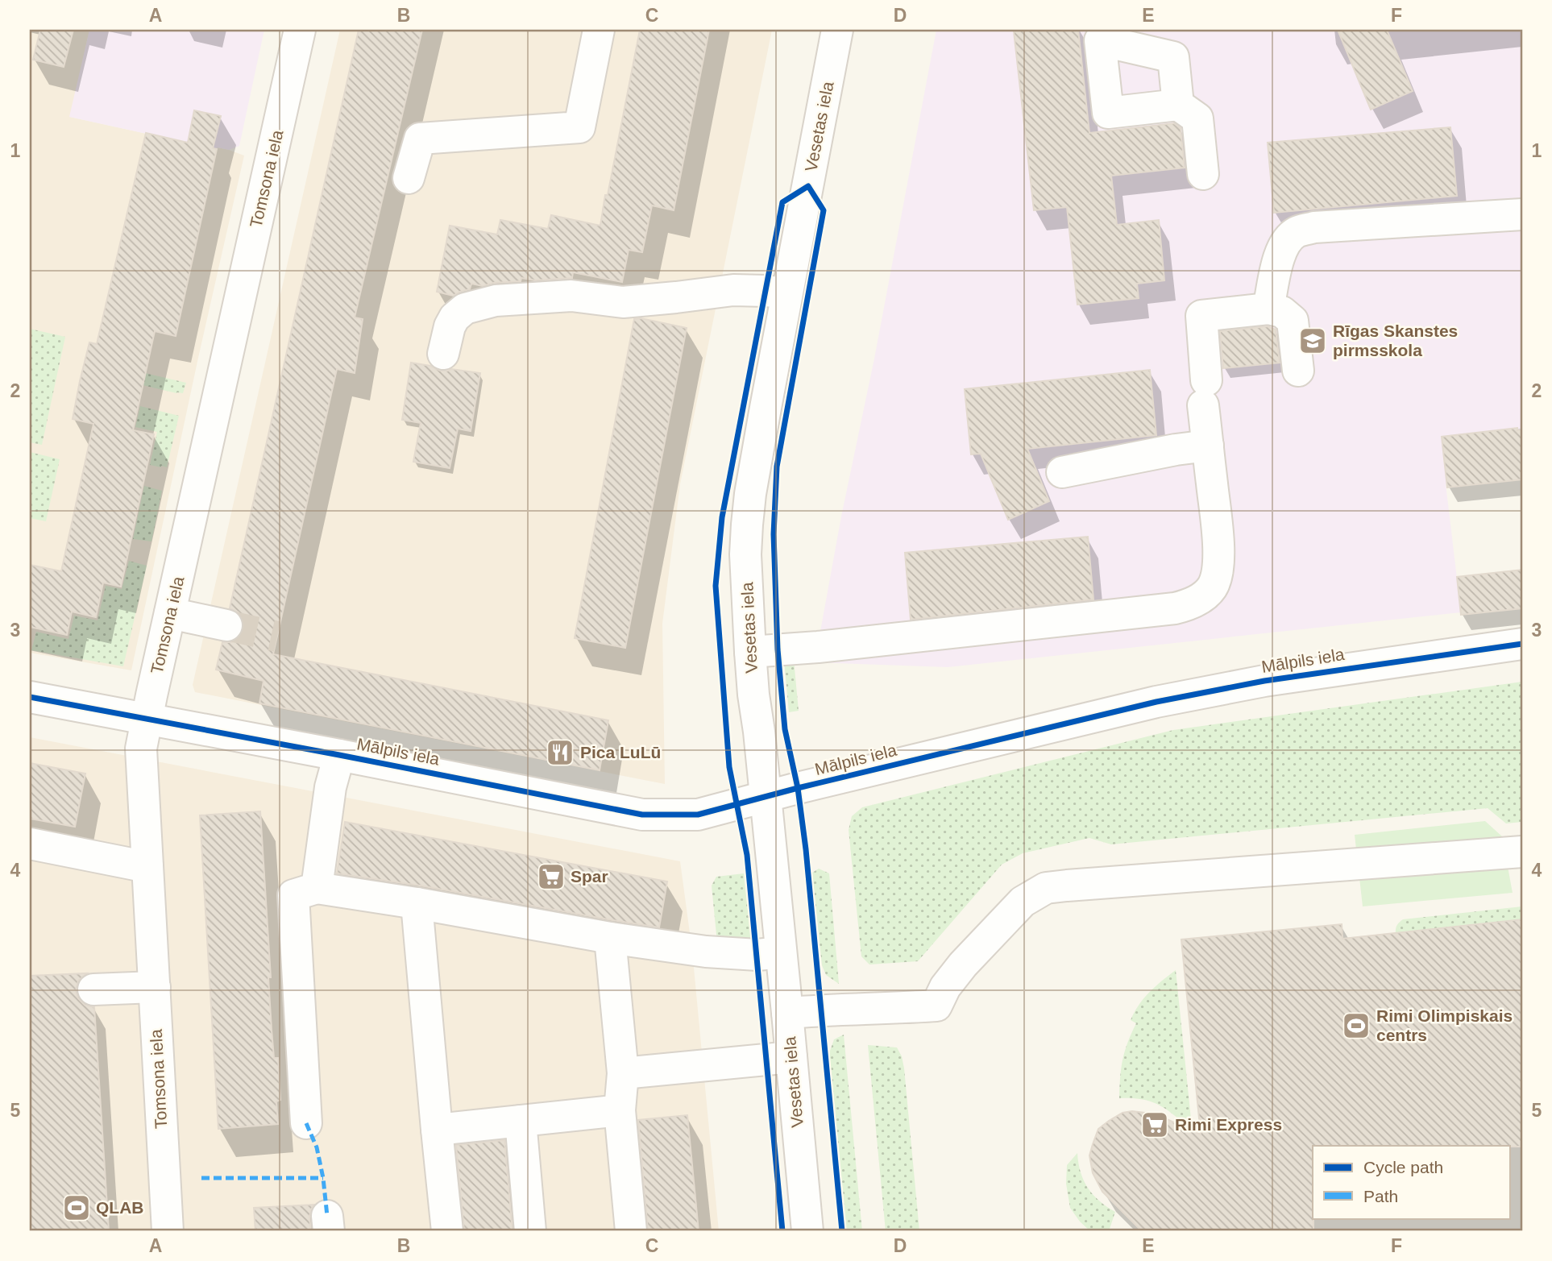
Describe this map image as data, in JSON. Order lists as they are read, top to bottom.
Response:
{
  "streets": {
    "street": ["Vesetas iela", "Tomsona iela", "Mālpils iela"]
  },
  "crossings": [
    ["Vesetas iela", "Mālpils iela"],
    ["Tomsona iela", "Mālpils iela"]
  ],
  "places": {
    "school or university": ["Rīgas Skanstes pirmsskola"],
    "restaurant": ["Pica LuLū"],
    "supermarket": ["Spar", "Rimi Express"],
    "sports": ["Rimi Olimpiskais centrs", "QLAB"]
  },
  "legend": ["Cycle path", "Path"],
  "grid": {
    "columns": [
      "A",
      "B",
      "C",
      "D",
      "E",
      "F"
    ],
    "rows": [
      "1",
      "2",
      "3",
      "4",
      "5"
    ]
  }
}
